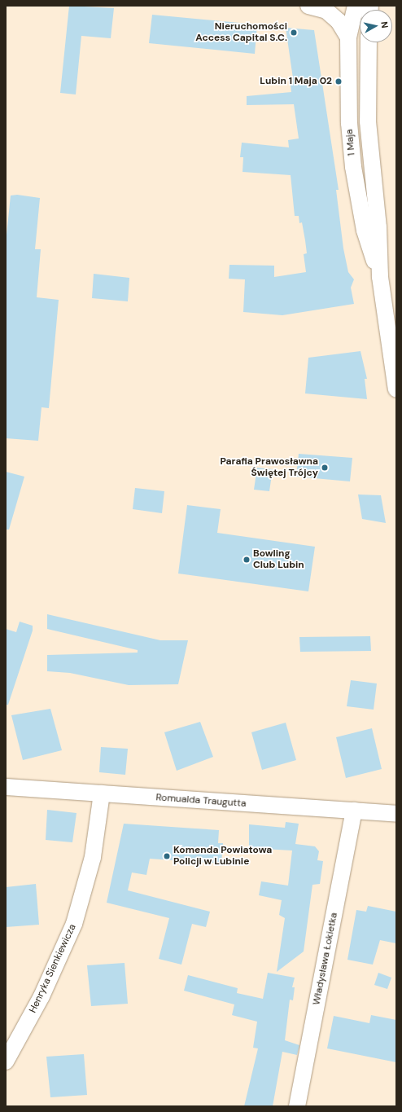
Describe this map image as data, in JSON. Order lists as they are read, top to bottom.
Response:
{
  "streets": {
    "street": [
      "1 Maja",
      "Romualda Traugutta",
      "Władysława Łokietka",
      "Henryka Sienkiewicza"
    ]
  },
  "crossings": [
    ["Romualda Traugutta", "Władysława Łokietka"],
    ["Romualda Traugutta", "Henryka Sienkiewicza"]
  ],
  "places": [
    "Nieruchomości Access Capital S.C.",
    "Lubin 1 Maja 02",
    "Parafia Prawosławna Świętej Trójcy",
    "Bowling Club Lubin",
    "Komenda Powiatowa Policji w Lubinie"
  ],
  "north": "right"
}
